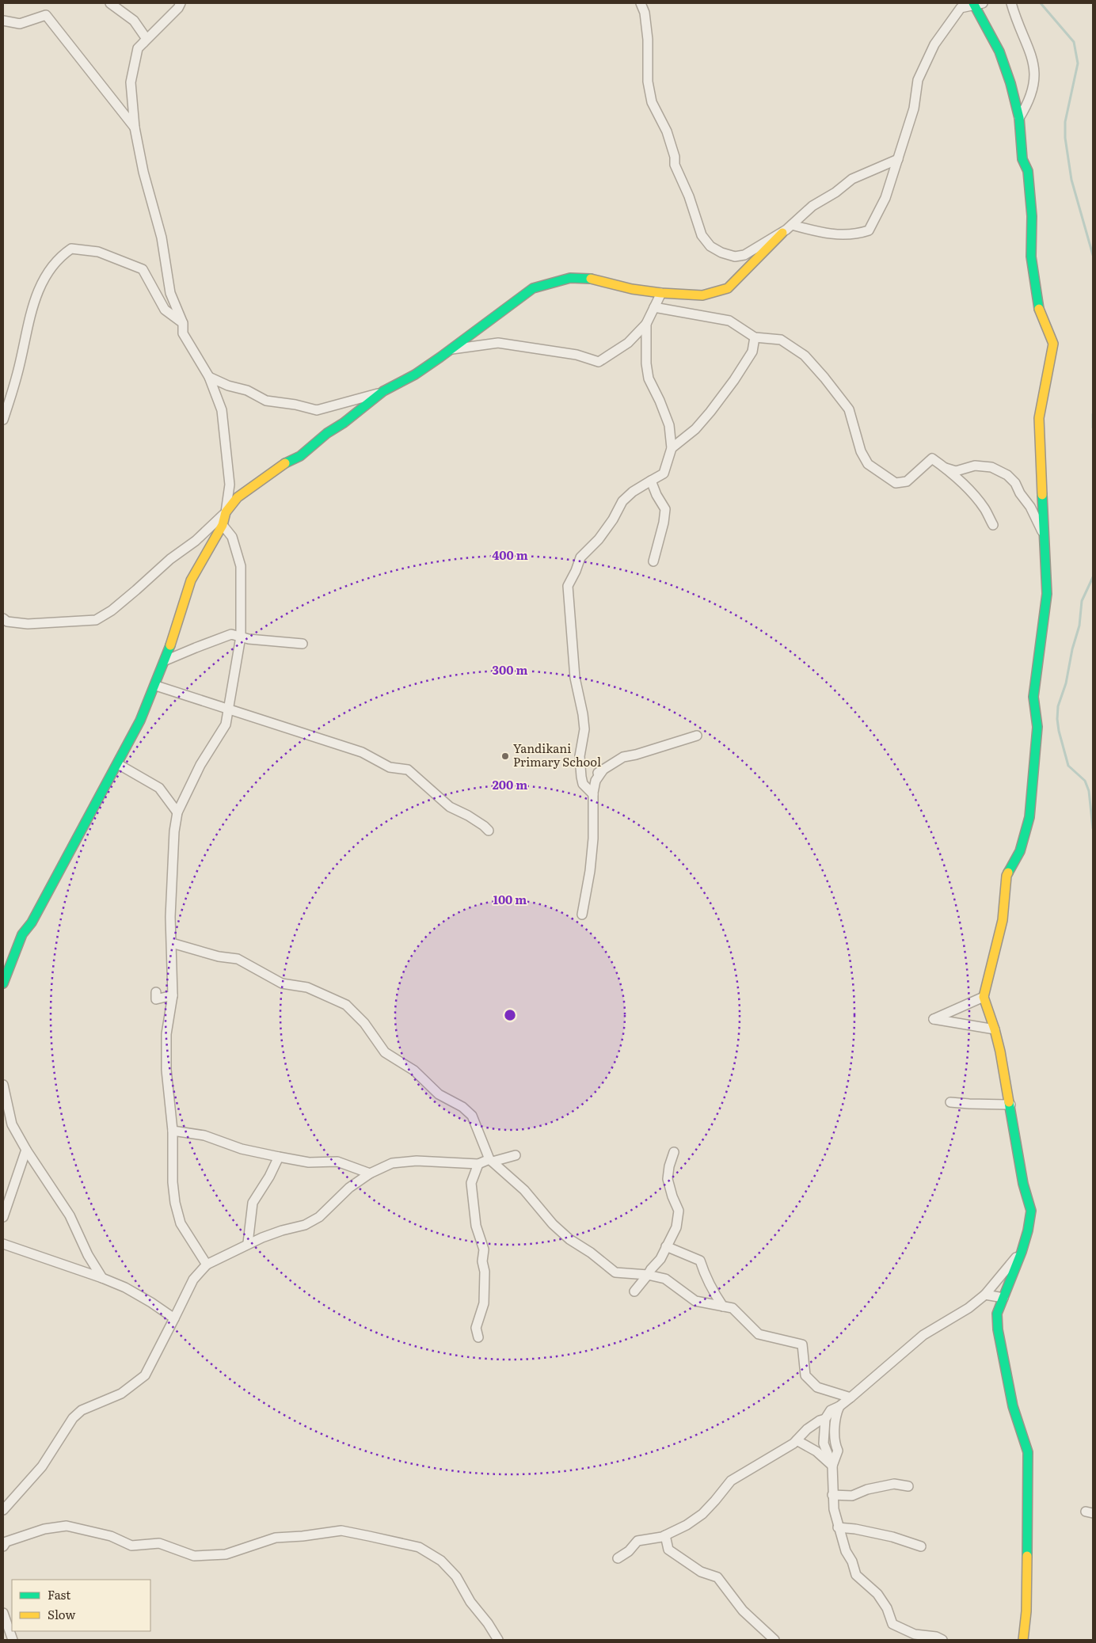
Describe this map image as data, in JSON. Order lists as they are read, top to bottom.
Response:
{
  "places": ["Yandikani Primary School"],
  "legend": ["Fast", "Slow"],
  "rings": [
    "400 m",
    "300 m",
    "200 m",
    "100 m"
  ]
}
